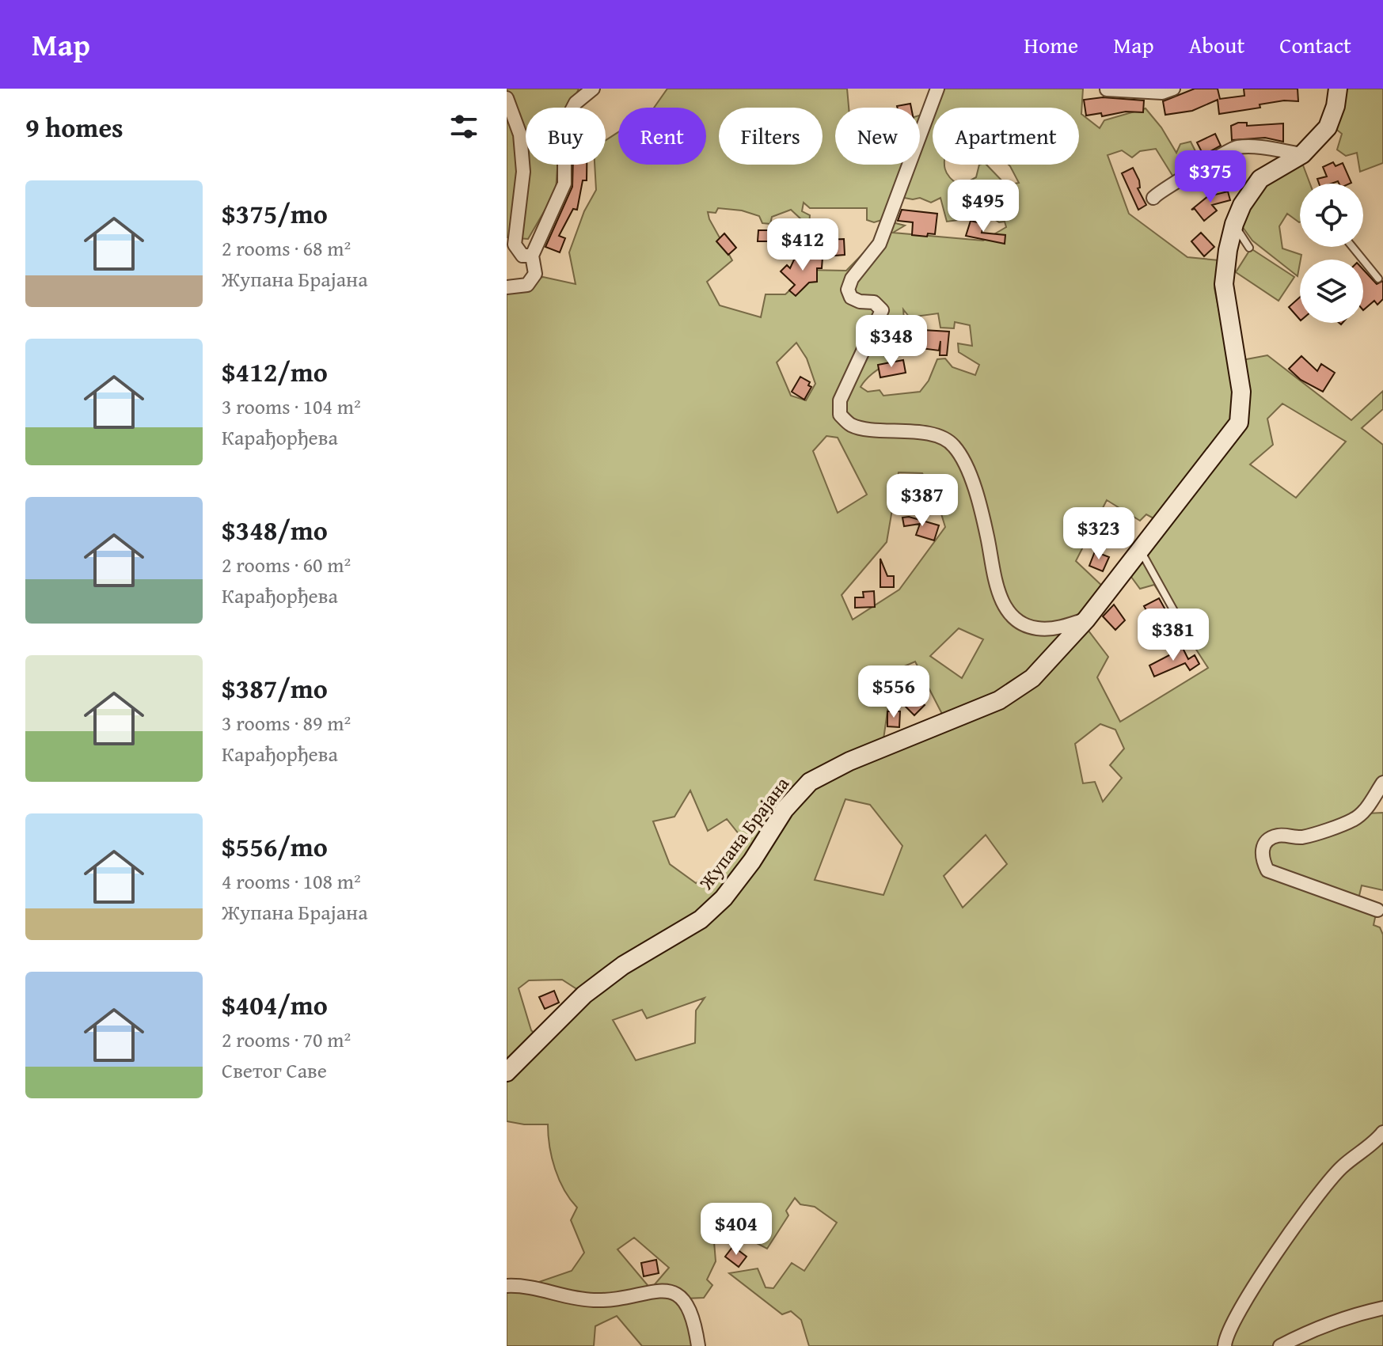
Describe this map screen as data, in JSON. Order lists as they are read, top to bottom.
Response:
{
  "streets": {
    "street": ["Жупана Брајана"]
  },
  "page": {
    "header": "Map",
    "nav": [
      "Home",
      "Map",
      "About",
      "Contact"
    ],
    "heading": "9 homes",
    "chip": [
      "Buy",
      "Rent",
      "Filters",
      "New",
      "Apartment"
    ],
    "price": [
      "$375",
      "$495",
      "$412",
      "$348",
      "$387",
      "$323",
      "$381",
      "$556",
      "$404"
    ],
    "list": [
      {
        "name": "$375/mo",
        "note": "2 rooms · 68 m² · Жупана Брајана"
      },
      {
        "name": "$412/mo",
        "note": "3 rooms · 104 m² · Карађорђева"
      },
      {
        "name": "$348/mo",
        "note": "2 rooms · 60 m² · Карађорђева"
      },
      {
        "name": "$387/mo",
        "note": "3 rooms · 89 m² · Карађорђева"
      },
      {
        "name": "$556/mo",
        "note": "4 rooms · 108 m² · Жупана Брајана"
      },
      {
        "name": "$404/mo",
        "note": "2 rooms · 70 m² · Светог Саве"
      }
    ]
  }
}
